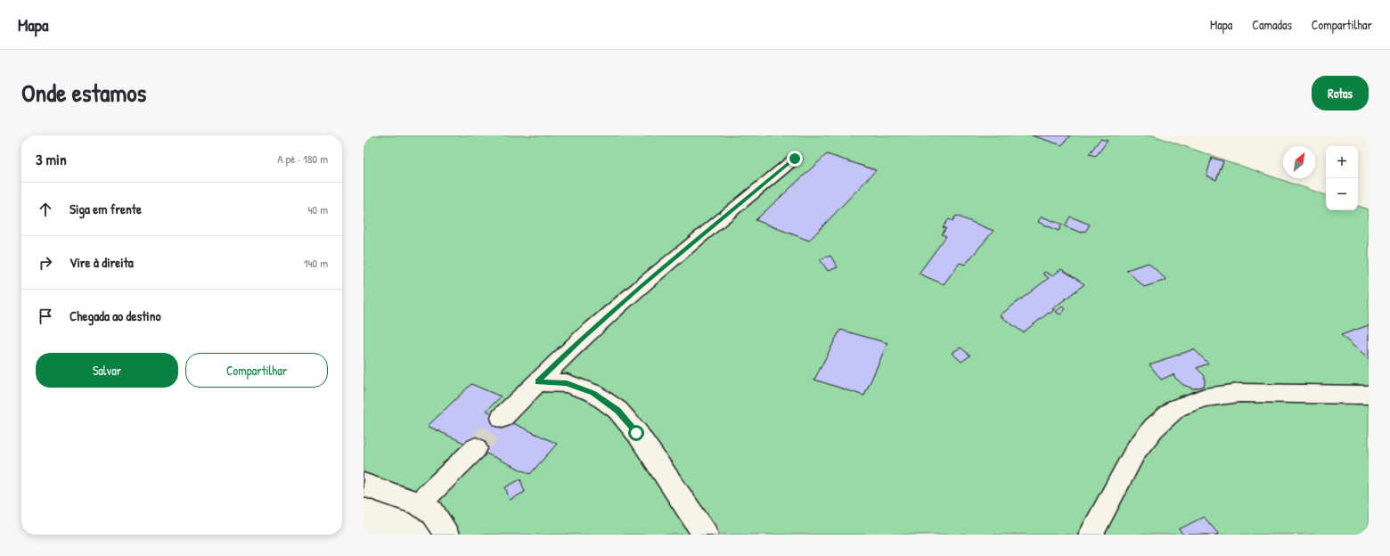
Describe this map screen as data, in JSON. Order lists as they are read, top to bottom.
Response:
{
  "north": "top right",
  "page": {
    "header": "Mapa",
    "nav": ["Mapa", "Camadas", "Compartilhar"],
    "title": "Onde estamos",
    "buttons": [
      "Rotas",
      ["Salvar", "Compartilhar"]
    ],
    "heading": ["3 min", "A pé · 180 m"],
    "map_buttons": ["+", "−"],
    "list": [
      ["Siga em frente", "40 m"],
      ["Vire à direita", "140 m"],
      "Chegada ao destino"
    ]
  }
}
